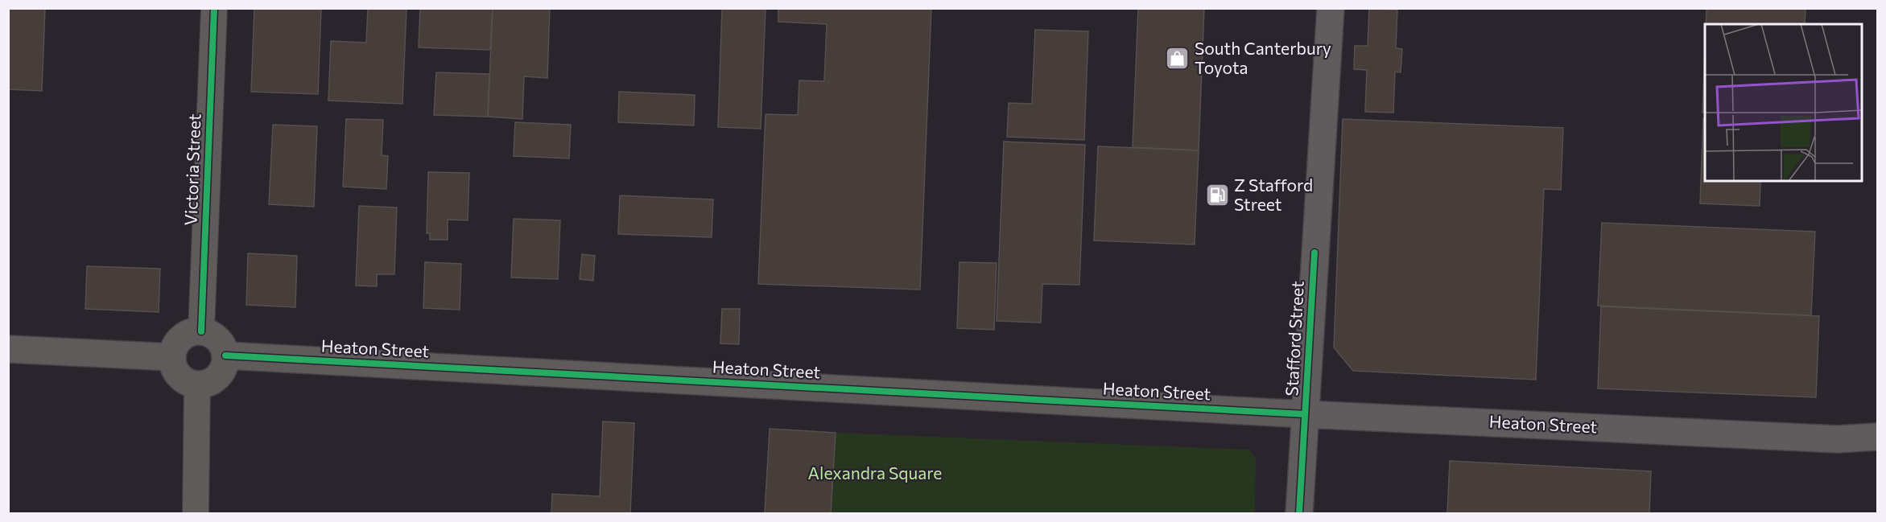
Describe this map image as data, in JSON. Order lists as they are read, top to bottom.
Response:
{
  "streets": {
    "main road": ["Stafford Street", "Heaton Street"],
    "street": ["Victoria Street"]
  },
  "crossings": [
    ["Victoria Street", "Heaton Street"],
    ["Stafford Street", "Heaton Street"]
  ],
  "parks": ["Alexandra Square"],
  "places": {
    "shop": ["South Canterbury Toyota"],
    "fuel station": ["Z Stafford Street"]
  }
}
